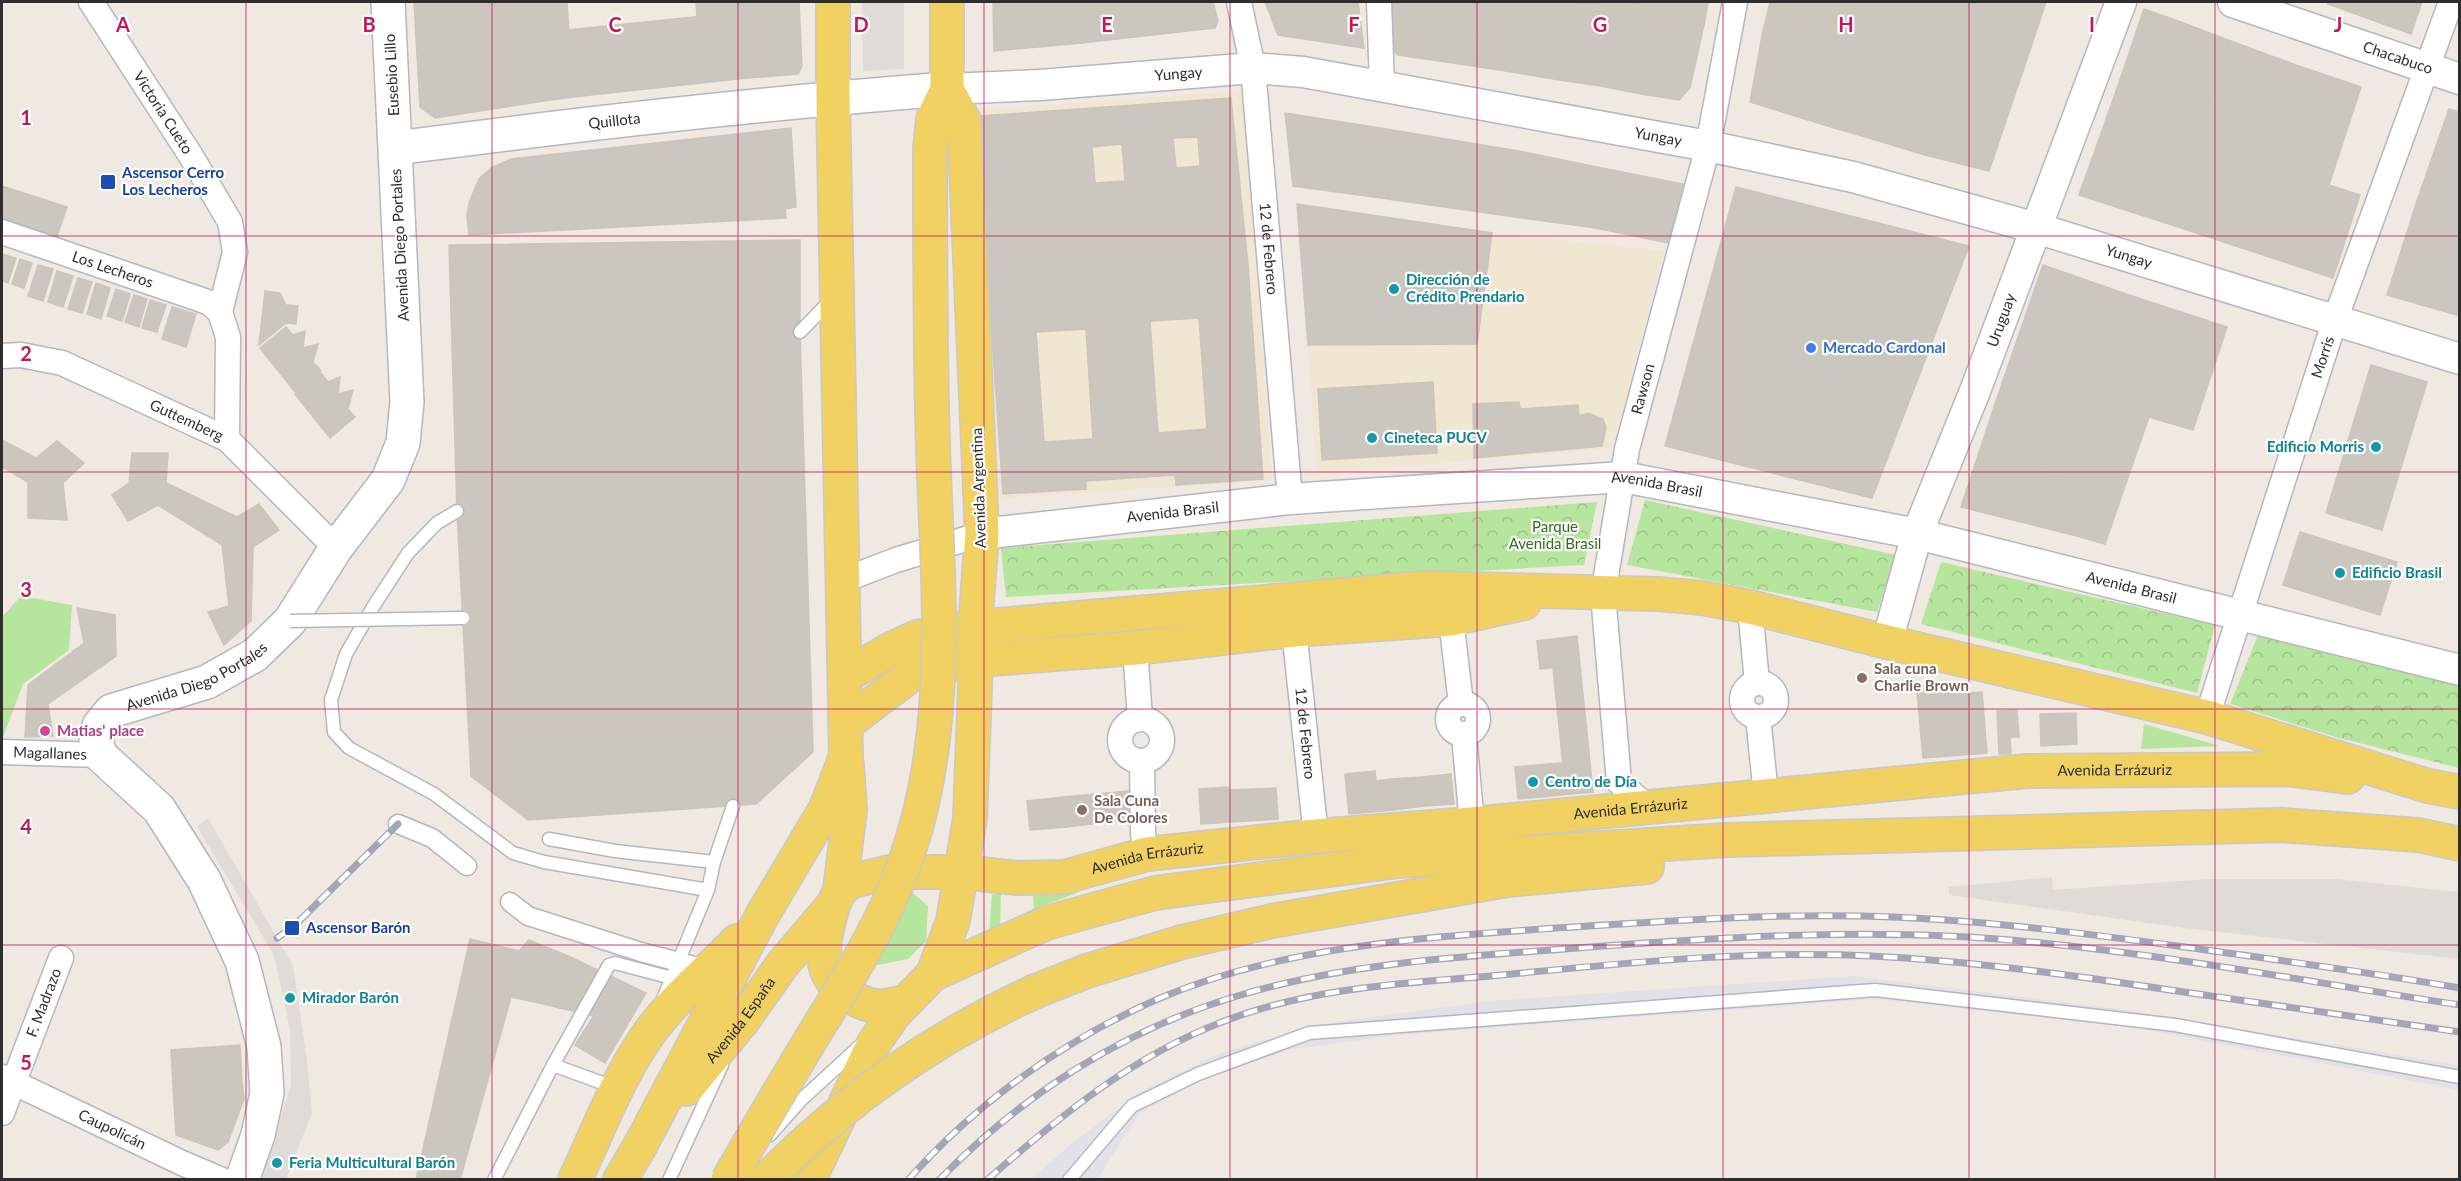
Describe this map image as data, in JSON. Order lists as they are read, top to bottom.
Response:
{
  "streets": {
    "main road": [
      "Yungay",
      "Eusebio Lillo",
      "Quillota",
      "Avenida Diego Portales",
      "Avenida Argentina",
      "Avenida Errázuriz",
      "Avenida España"
    ],
    "street": [
      "Chacabuco",
      "Victoria Cueto",
      "12 de Febrero",
      "Los Lecheros",
      "Uruguay",
      "Morris",
      "Rawson",
      "Guttemberg",
      "Avenida Brasil",
      "Magallanes",
      "F. Madrazo",
      "Caupolicán"
    ]
  },
  "crossings": [
    ["Chacabuco", "Morris"],
    ["Yungay", "Quillota"],
    ["Yungay", "12 de Febrero"],
    ["Yungay", "Uruguay"],
    ["Yungay", "Morris"],
    ["Yungay", "Rawson"],
    ["Yungay", "Avenida Argentina"],
    ["Eusebio Lillo", "Quillota"],
    ["Eusebio Lillo", "Avenida Diego Portales"],
    ["Victoria Cueto", "Los Lecheros"],
    ["Victoria Cueto", "Guttemberg"],
    ["Quillota", "Avenida Diego Portales"],
    ["Avenida Diego Portales", "Guttemberg"],
    ["Avenida Diego Portales", "Magallanes"],
    ["12 de Febrero", "Avenida Brasil"],
    ["12 de Febrero", "Avenida Errázuriz"],
    ["Uruguay", "Avenida Brasil"],
    ["Morris", "Avenida Brasil"],
    ["Rawson", "Avenida Brasil"],
    ["Avenida Brasil", "Avenida Argentina"],
    ["Avenida Argentina", "Avenida Errázuriz"],
    ["Avenida Argentina", "Avenida España"],
    ["Avenida Errázuriz", "Avenida España"],
    ["F. Madrazo", "Caupolicán"]
  ],
  "parks": ["Parque Avenida Brasil"],
  "places": {
    "transit": ["Ascensor Cerro Los Lecheros", "Ascensor Barón"],
    "other": [
      "Dirección de Crédito Prendario",
      "Mercado Cardonal",
      "Cineteca PUCV",
      "Edificio Morris",
      "Edificio Brasil",
      "Sala cuna Charlie Brown",
      "Matias' place",
      "Centro de Día",
      "Sala Cuna De Colores",
      "Mirador Barón",
      "Feria Multicultural Barón"
    ]
  },
  "grid": {
    "columns": [
      "A",
      "B",
      "C",
      "D",
      "E",
      "F",
      "G",
      "H",
      "I",
      "J"
    ],
    "rows": [
      "1",
      "2",
      "3",
      "4",
      "5"
    ]
  }
}
